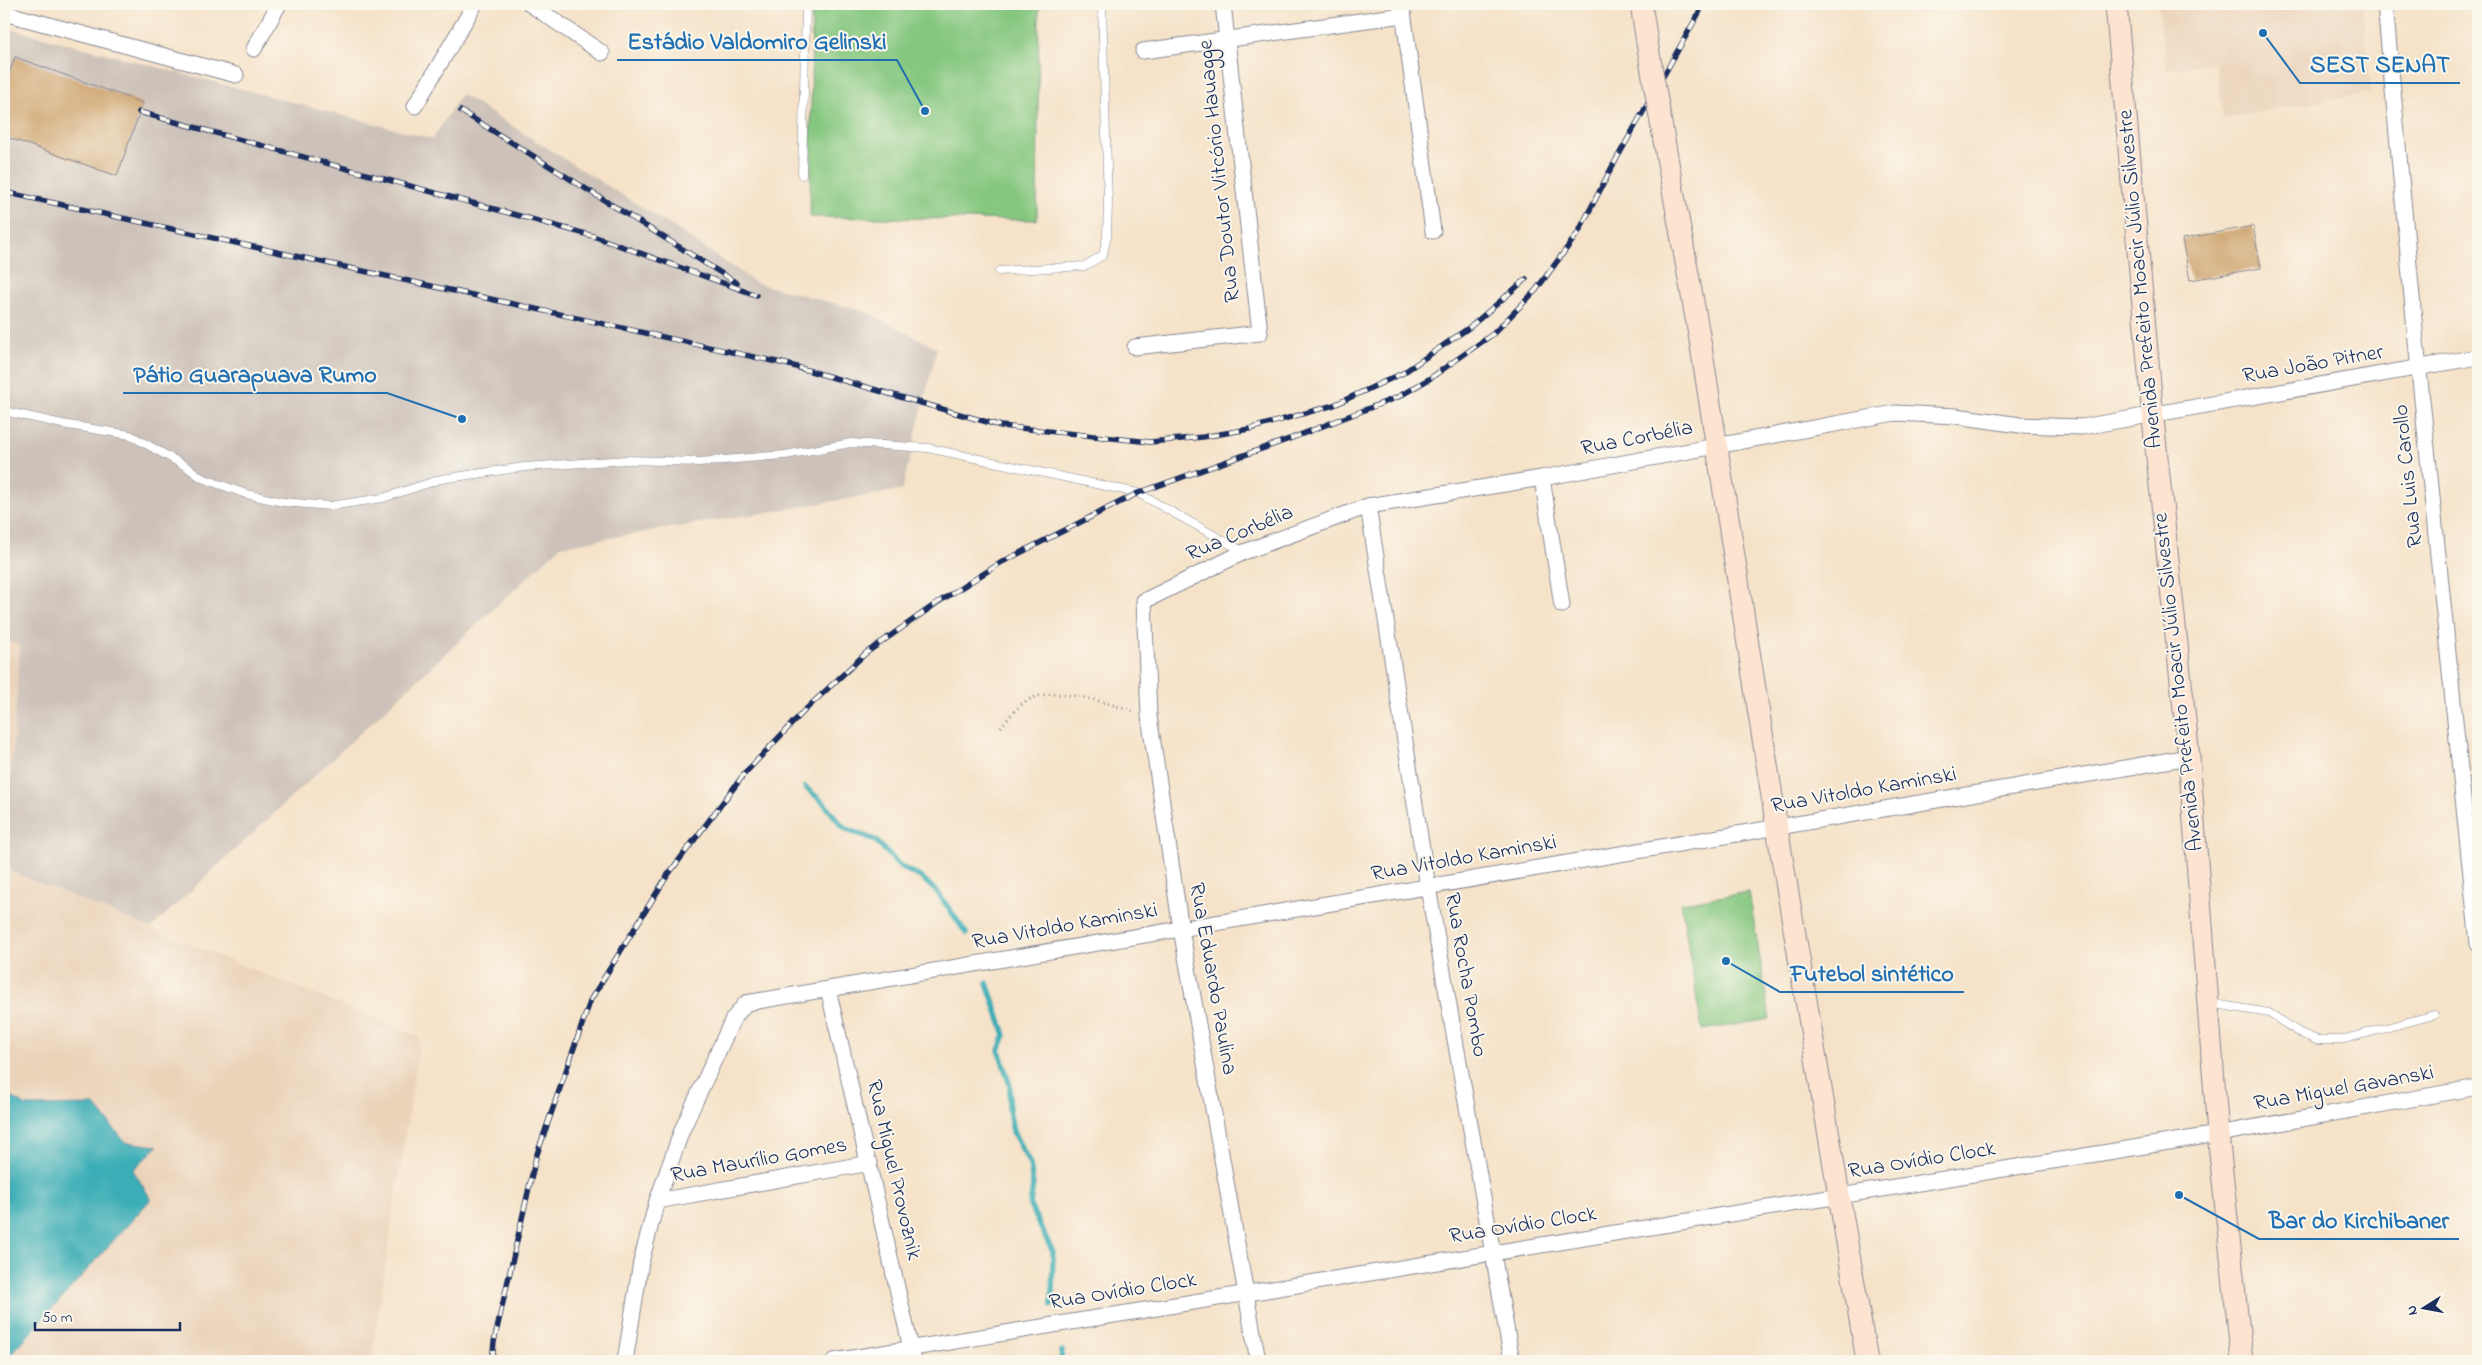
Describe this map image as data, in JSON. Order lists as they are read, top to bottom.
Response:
{
  "streets": {
    "street": [
      "Rua Doutor Vitcório Hauagge",
      "Avenida Prefeito Moacir Júlio Silvestre",
      "Rua João Pitner",
      "Rua Corbélia",
      "Rua Luis Carollo",
      "Rua Vitoldo Kaminski",
      "Rua Rocha Pombo",
      "Rua Eduardo Paulina",
      "Rua Miguel Gavanski",
      "Rua Maurílio Gomes",
      "Rua Ovídio Clock",
      "Rua Miguel Provoznik"
    ]
  },
  "crossings": [
    ["Avenida Prefeito Moacir Júlio Silvestre", "Rua João Pitner"],
    ["Avenida Prefeito Moacir Júlio Silvestre", "Rua Corbélia"],
    ["Avenida Prefeito Moacir Júlio Silvestre", "Rua Vitoldo Kaminski"],
    ["Avenida Prefeito Moacir Júlio Silvestre", "Rua Miguel Gavanski"],
    ["Avenida Prefeito Moacir Júlio Silvestre", "Rua Ovídio Clock"],
    ["Rua João Pitner", "Rua Corbélia"],
    ["Rua João Pitner", "Rua Luis Carollo"],
    ["Rua Corbélia", "Rua Rocha Pombo"],
    ["Rua Corbélia", "Rua Eduardo Paulina"],
    ["Rua Vitoldo Kaminski", "Rua Rocha Pombo"],
    ["Rua Vitoldo Kaminski", "Rua Eduardo Paulina"],
    ["Rua Vitoldo Kaminski", "Rua Maurílio Gomes"],
    ["Rua Vitoldo Kaminski", "Rua Miguel Provoznik"],
    ["Rua Rocha Pombo", "Rua Ovídio Clock"],
    ["Rua Eduardo Paulina", "Rua Ovídio Clock"],
    ["Rua Miguel Gavanski", "Rua Ovídio Clock"],
    ["Rua Maurílio Gomes", "Rua Miguel Provoznik"],
    ["Rua Ovídio Clock", "Rua Miguel Provoznik"]
  ],
  "places": [
    "SEST SENAT",
    "Estádio Valdomiro Gelinski",
    "Pátio Guarapuava Rumo",
    "Futebol sintético",
    "Bar do Kirchibaner"
  ],
  "scale_bar": "50 m",
  "north": "left"
}
